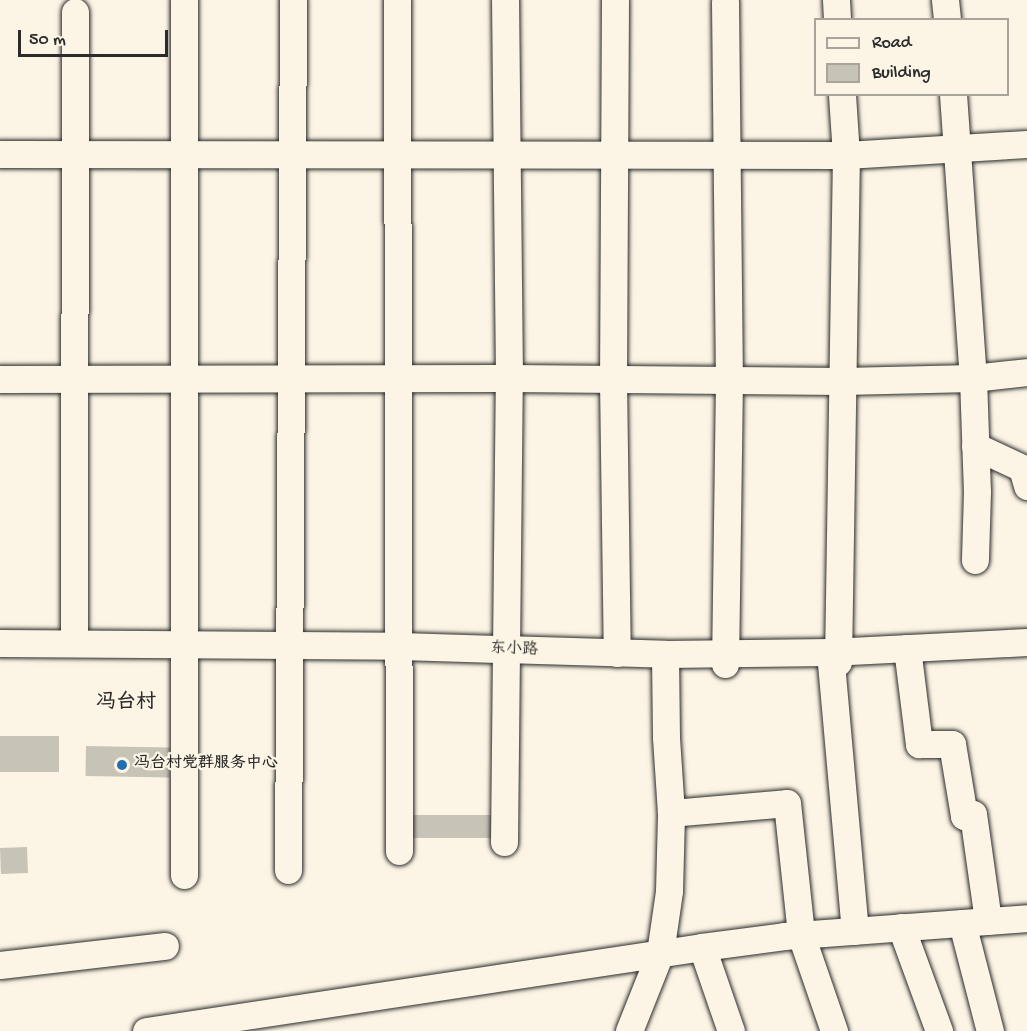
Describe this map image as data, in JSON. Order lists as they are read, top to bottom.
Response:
{
  "streets": {
    "street": ["东小路"]
  },
  "districts": ["冯台村"],
  "places": ["冯台村党群服务中心"],
  "legend": ["Road", "Building"],
  "scale_bar": "50 m"
}
